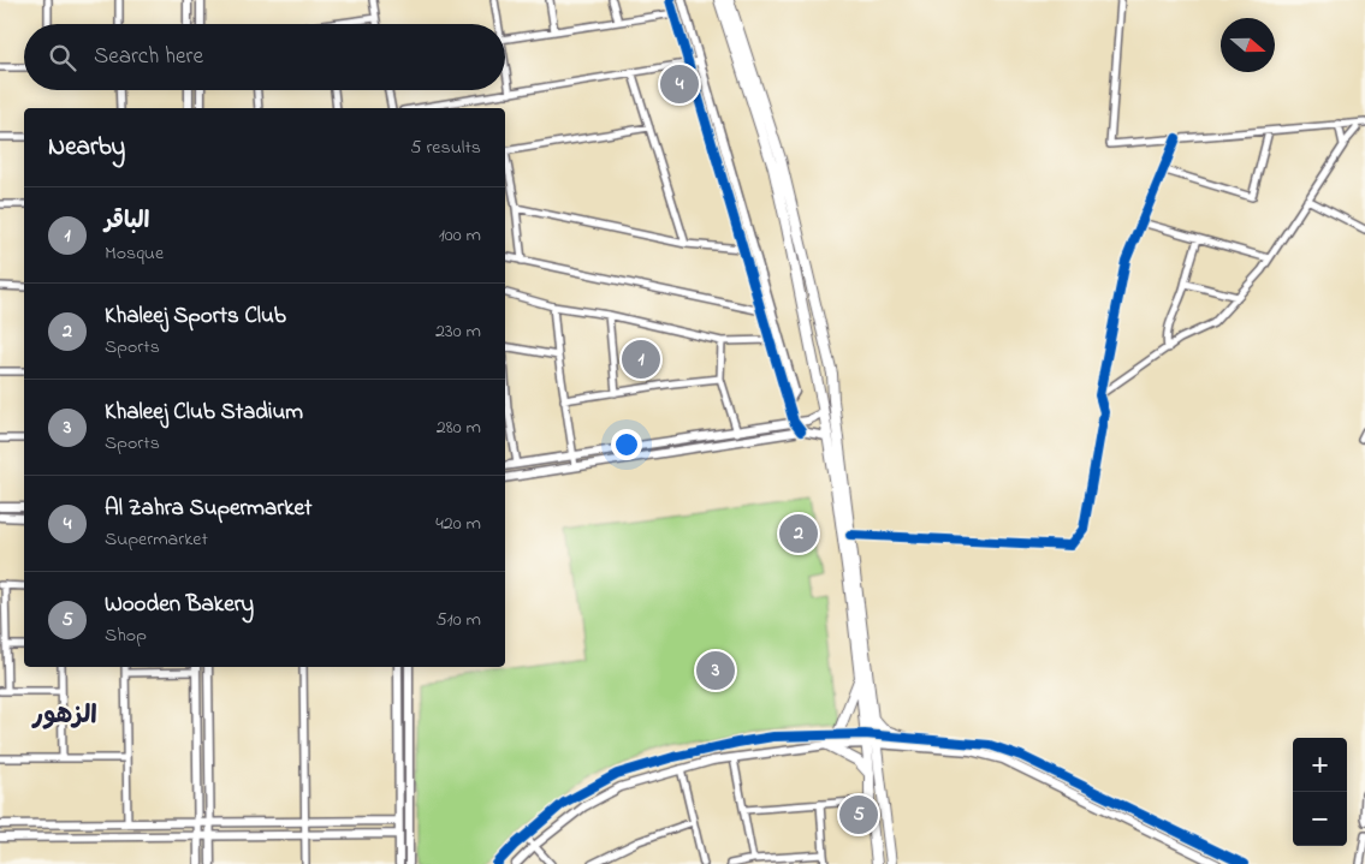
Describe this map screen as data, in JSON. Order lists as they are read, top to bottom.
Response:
{
  "districts": ["الزهور"],
  "north": "right",
  "page": {
    "search": "Search here",
    "pins": [
      "4",
      "1",
      "2",
      "3",
      "5"
    ],
    "heading": ["Nearby", "5 results"],
    "list": [
      {
        "mark": "1",
        "name": "الباقر",
        "note": "Mosque",
        "value": "100 m"
      },
      {
        "mark": "2",
        "name": "Khaleej Sports Club",
        "note": "Sports",
        "value": "230 m"
      },
      {
        "mark": "3",
        "name": "Khaleej Club Stadium",
        "note": "Sports",
        "value": "280 m"
      },
      {
        "mark": "4",
        "name": "Al Zahra Supermarket",
        "note": "Supermarket",
        "value": "420 m"
      },
      {
        "mark": "5",
        "name": "Wooden Bakery",
        "note": "Shop",
        "value": "510 m"
      }
    ],
    "map_buttons": ["+", "−"]
  }
}
